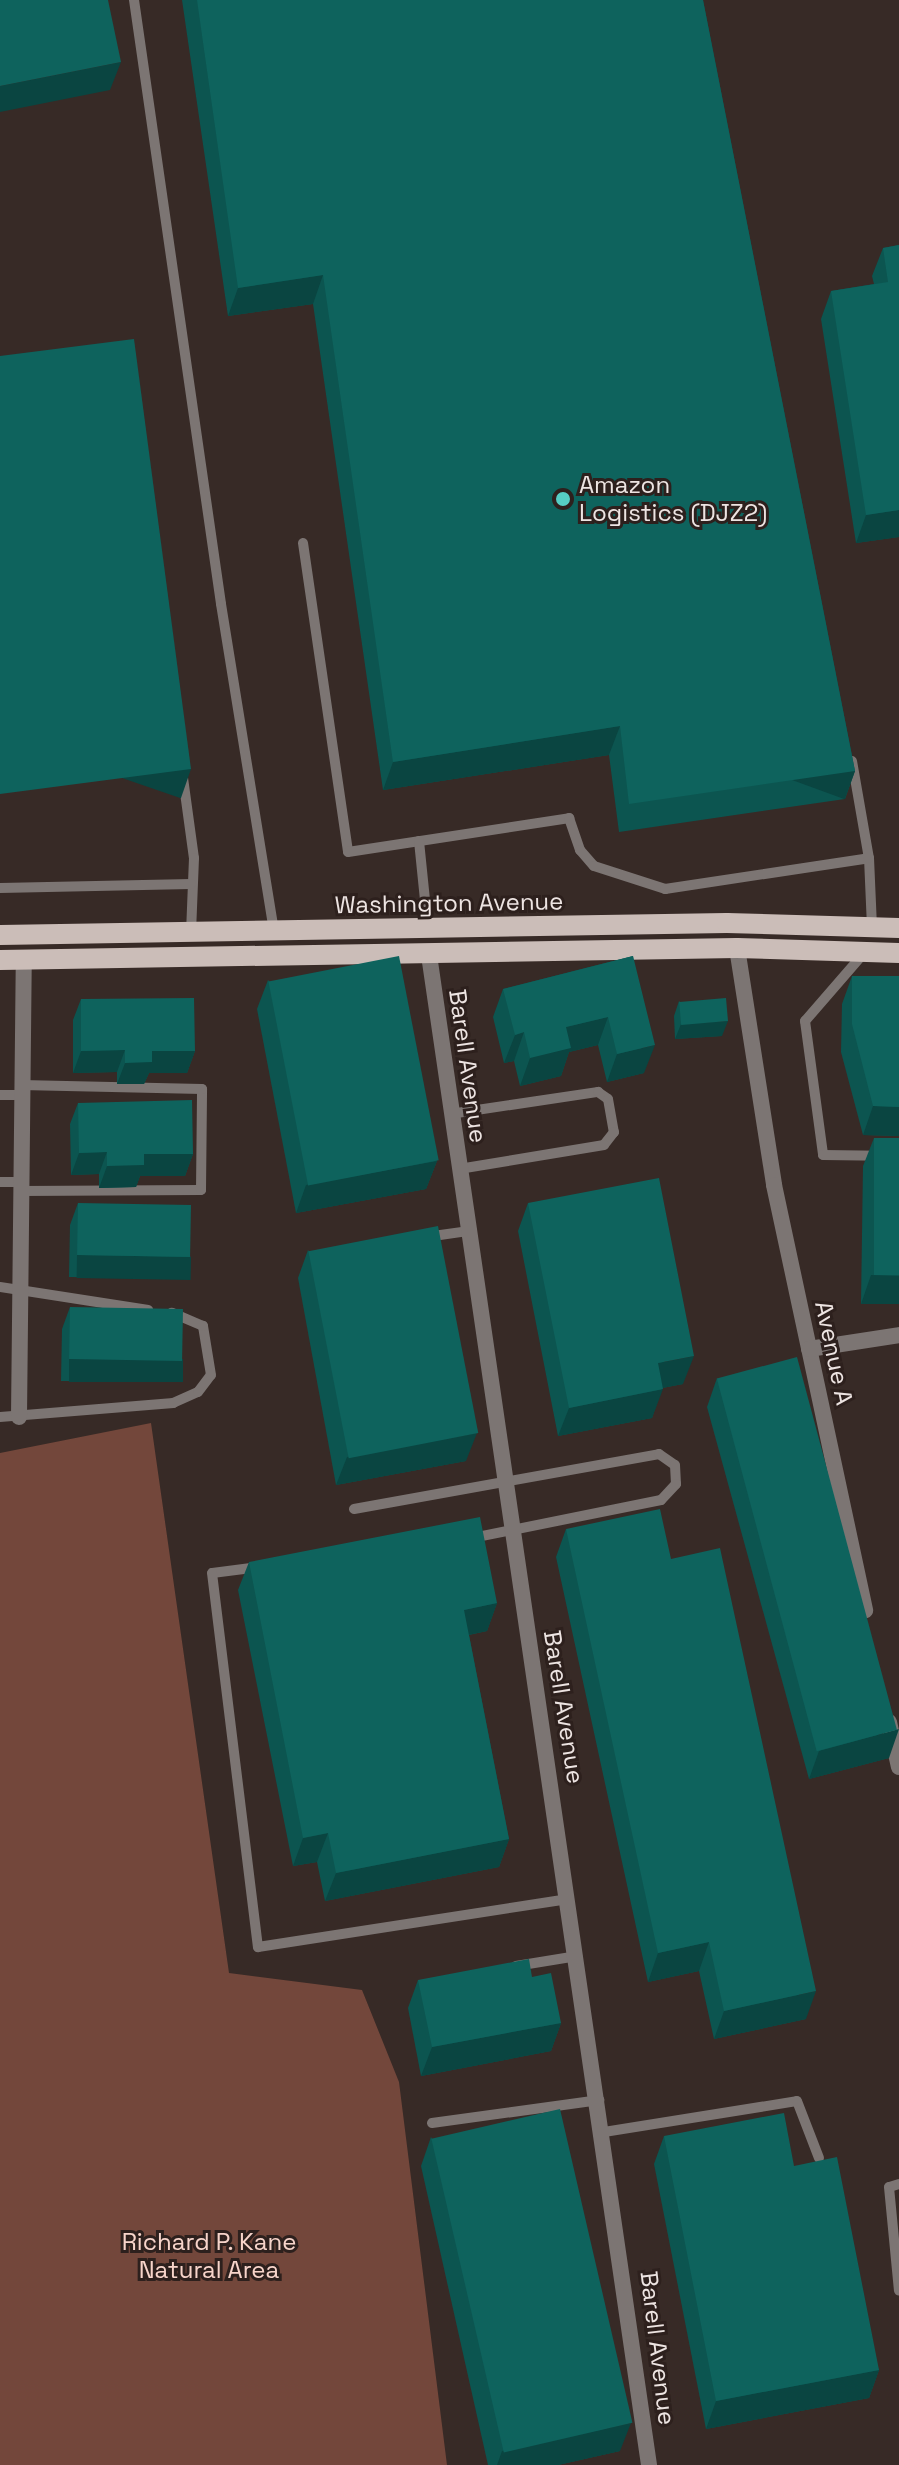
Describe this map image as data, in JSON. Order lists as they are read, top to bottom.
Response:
{
  "streets": {
    "main road": ["Washington Avenue"],
    "street": ["Barell Avenue", "Avenue A"]
  },
  "parks": ["Richard P. Kane Natural Area"],
  "places": ["Amazon Logistics (DJZ2)"]
}
